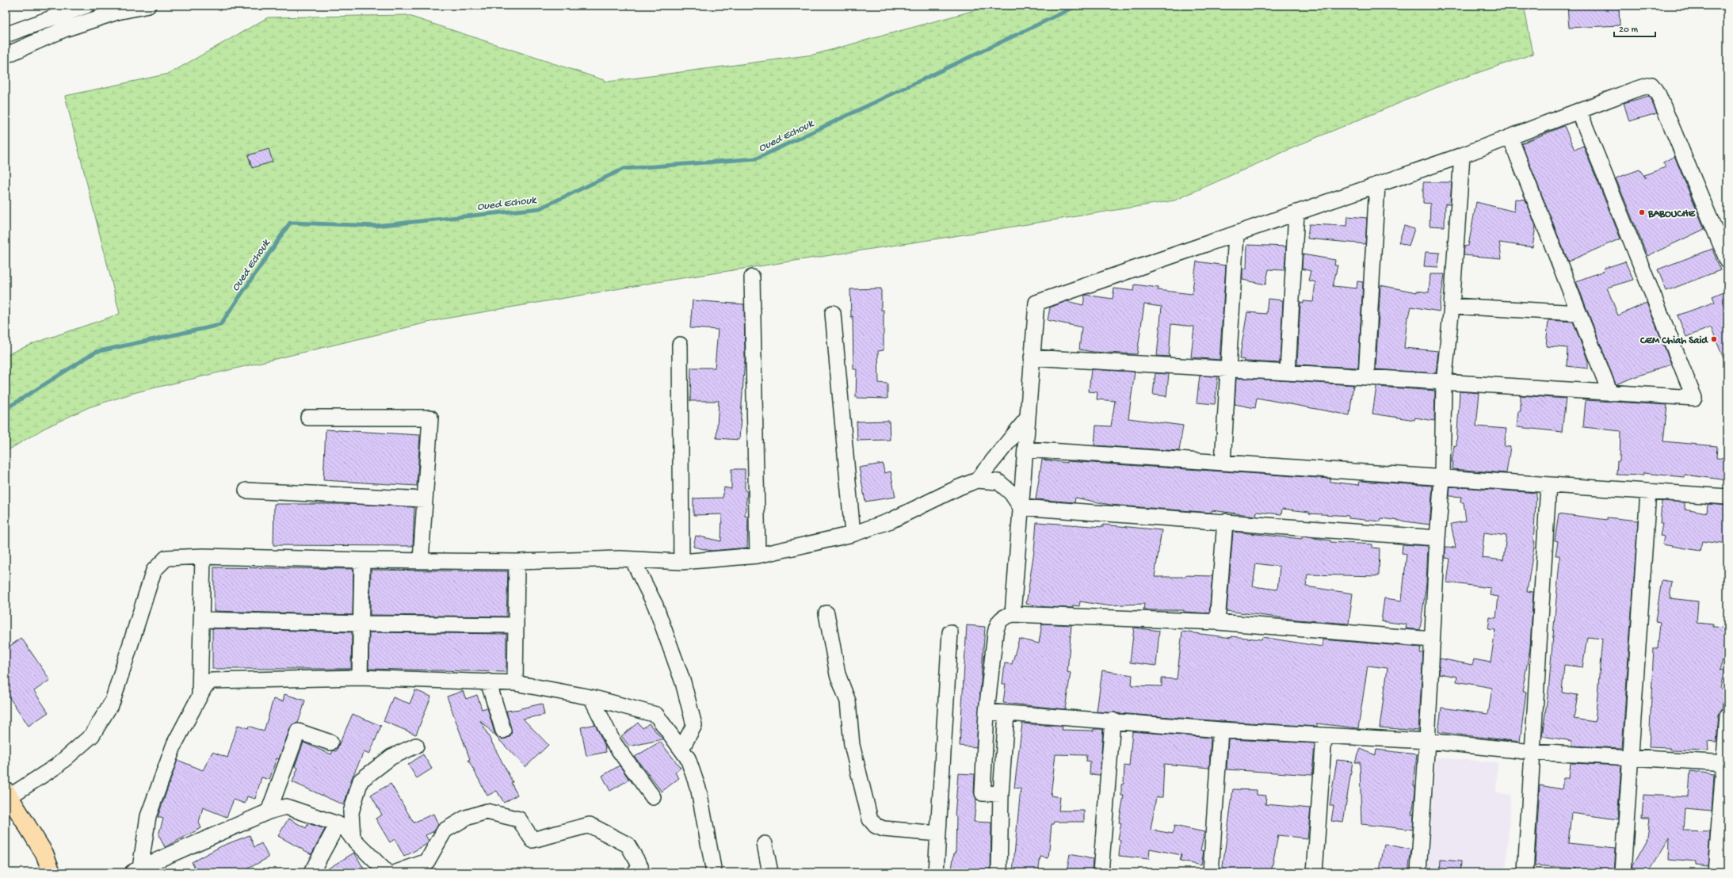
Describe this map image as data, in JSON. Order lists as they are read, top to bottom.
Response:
{
  "water": ["Oued Echouk"],
  "places": ["BABOUCHE", "CEM Chiah Said"],
  "scale_bar": "20 m"
}
